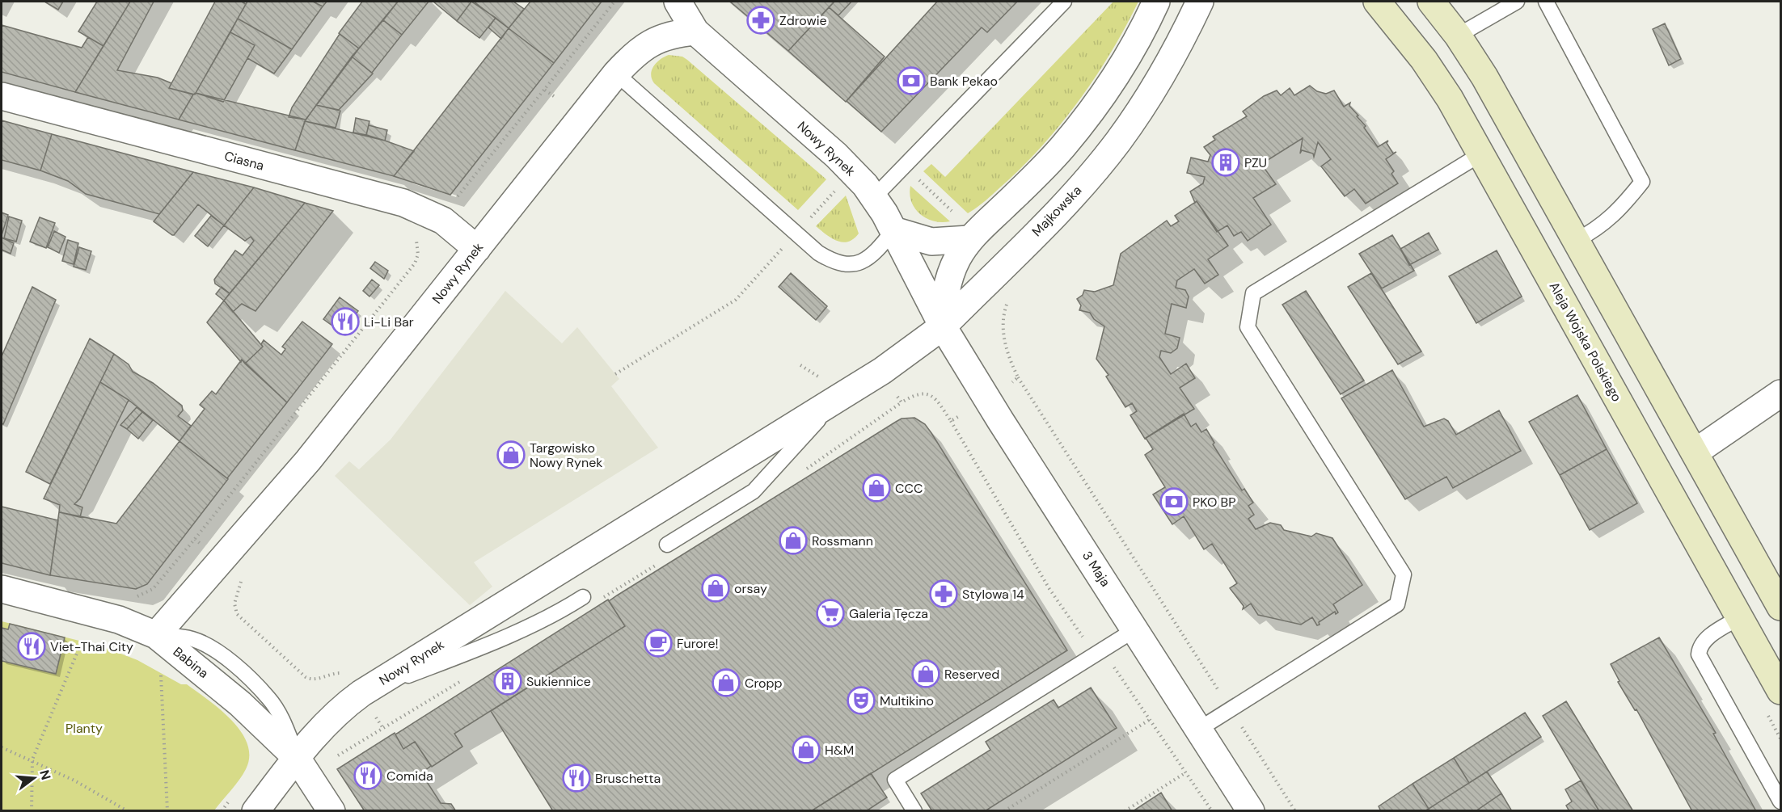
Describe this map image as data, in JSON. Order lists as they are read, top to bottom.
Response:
{
  "streets": {
    "main road": ["Aleja Wojska Polskiego"],
    "street": [
      "Nowy Rynek",
      "Ciasna",
      "Majkowska",
      "3 Maja",
      "Babina"
    ]
  },
  "crossings": [
    ["Nowy Rynek", "Ciasna"],
    ["Nowy Rynek", "Majkowska"],
    ["Nowy Rynek", "3 Maja"],
    ["Nowy Rynek", "Babina"],
    ["Majkowska", "3 Maja"]
  ],
  "parks": ["Planty"],
  "places": {
    "pharmacy": ["Zdrowie", "Stylowa 14"],
    "bank": ["Bank Pekao", "PKO BP"],
    "building": ["PZU", "Sukiennice"],
    "restaurant": [
      "Li-Li Bar",
      "Viet-Thai City",
      "Comida",
      "Bruschetta"
    ],
    "shop": [
      "Targowisko Nowy Rynek",
      "CCC",
      "Rossmann",
      "orsay",
      "Reserved",
      "Cropp",
      "H&M"
    ],
    "supermarket": ["Galeria Tęcza"],
    "cafe": ["Furore!"],
    "theatre": ["Multikino"]
  },
  "north": "right"
}
